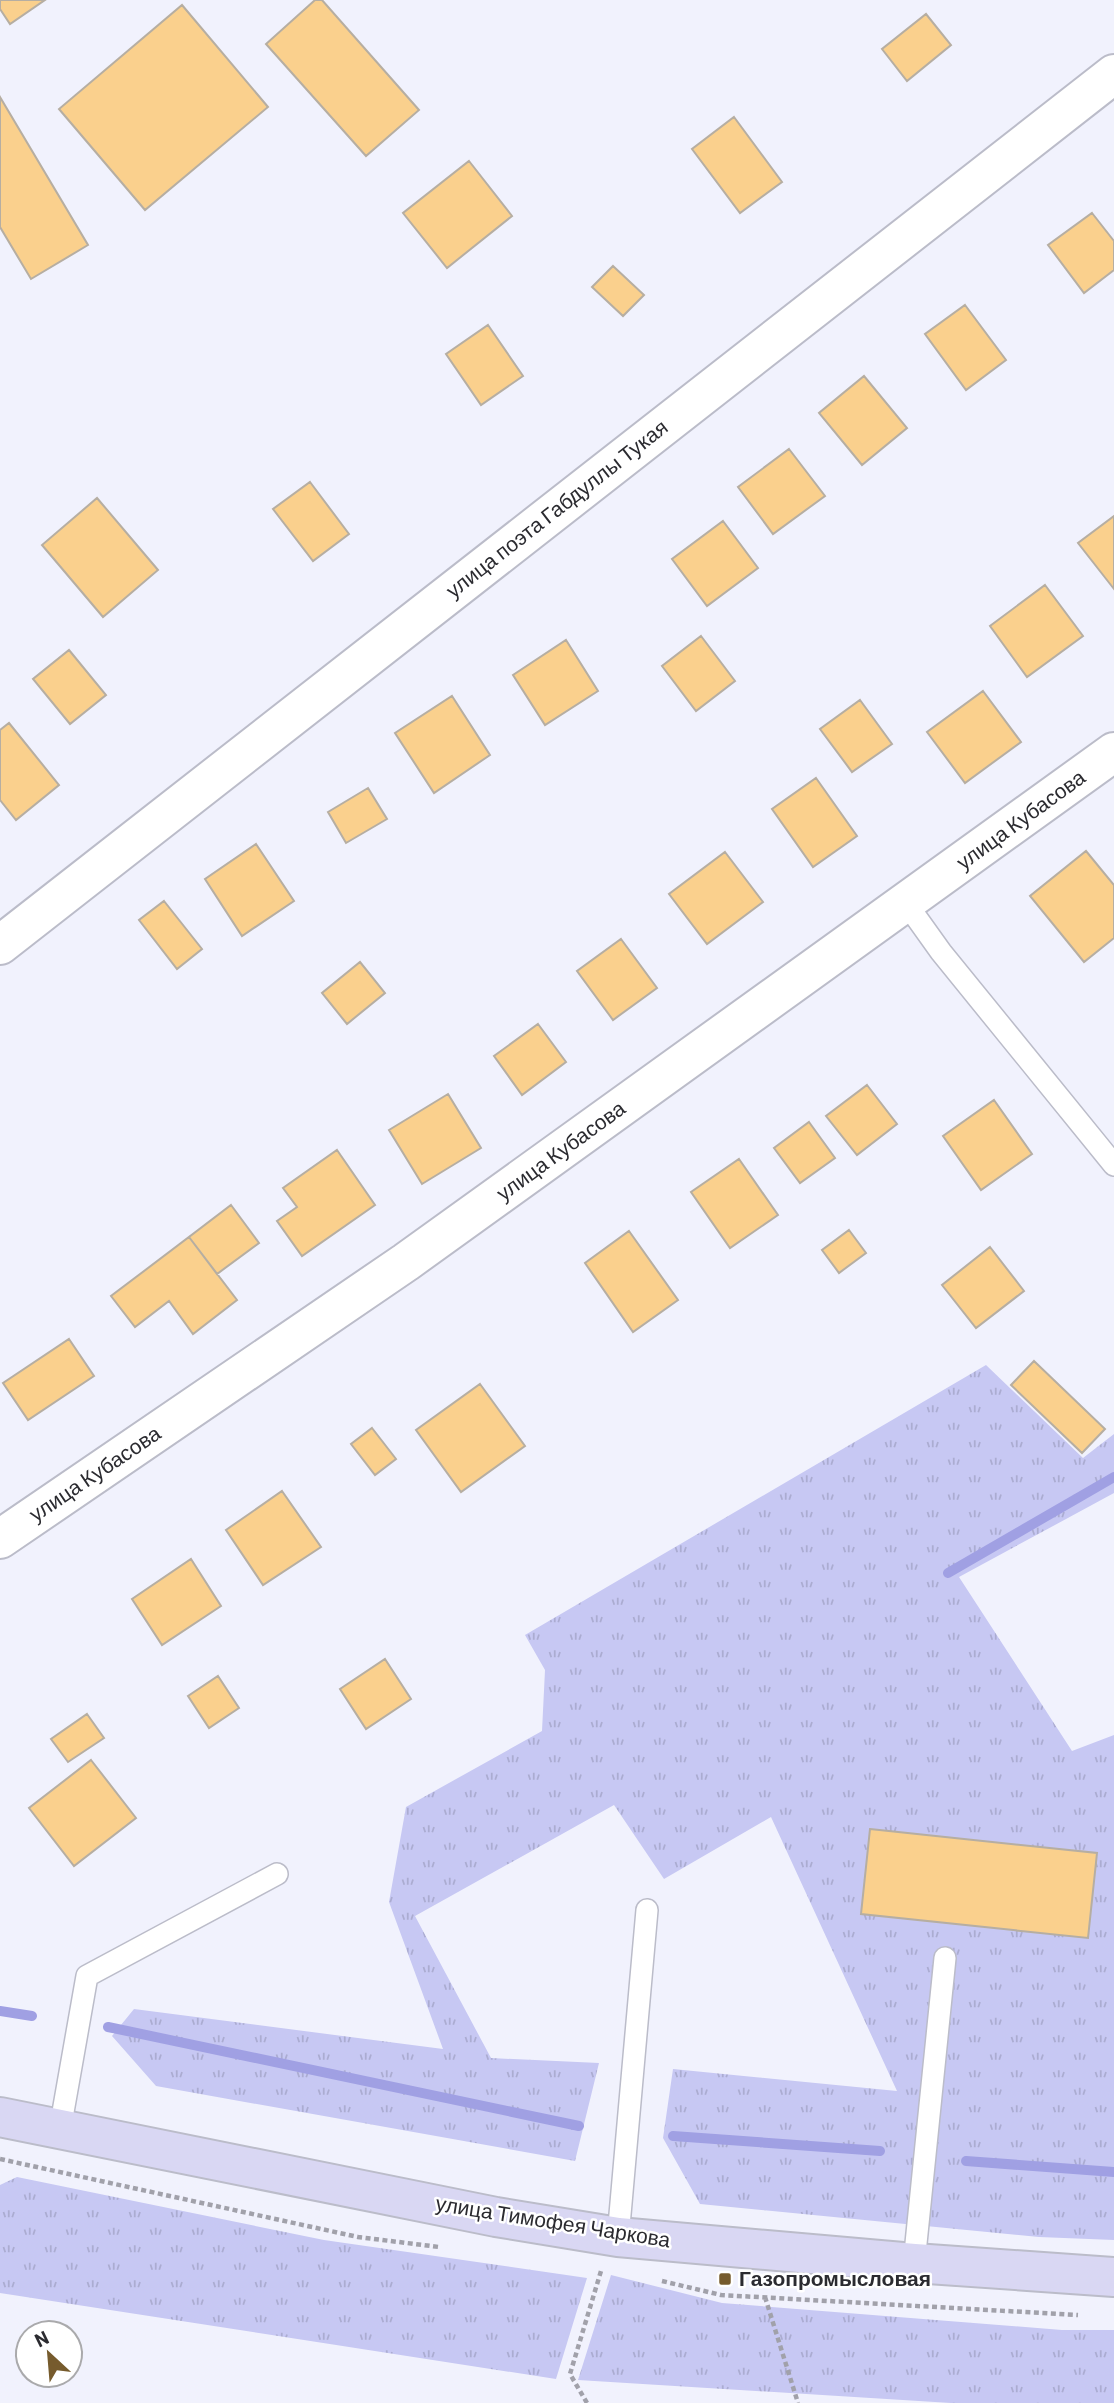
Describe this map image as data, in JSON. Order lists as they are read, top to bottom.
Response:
{
  "streets": {
    "main road": ["улица Тимофея Чаркова"],
    "street": ["улица поэта Габдуллы Тукая", "улица Кубасова"]
  },
  "places": {
    "transit": ["Газопромысловая"]
  },
  "north": "top left"
}
